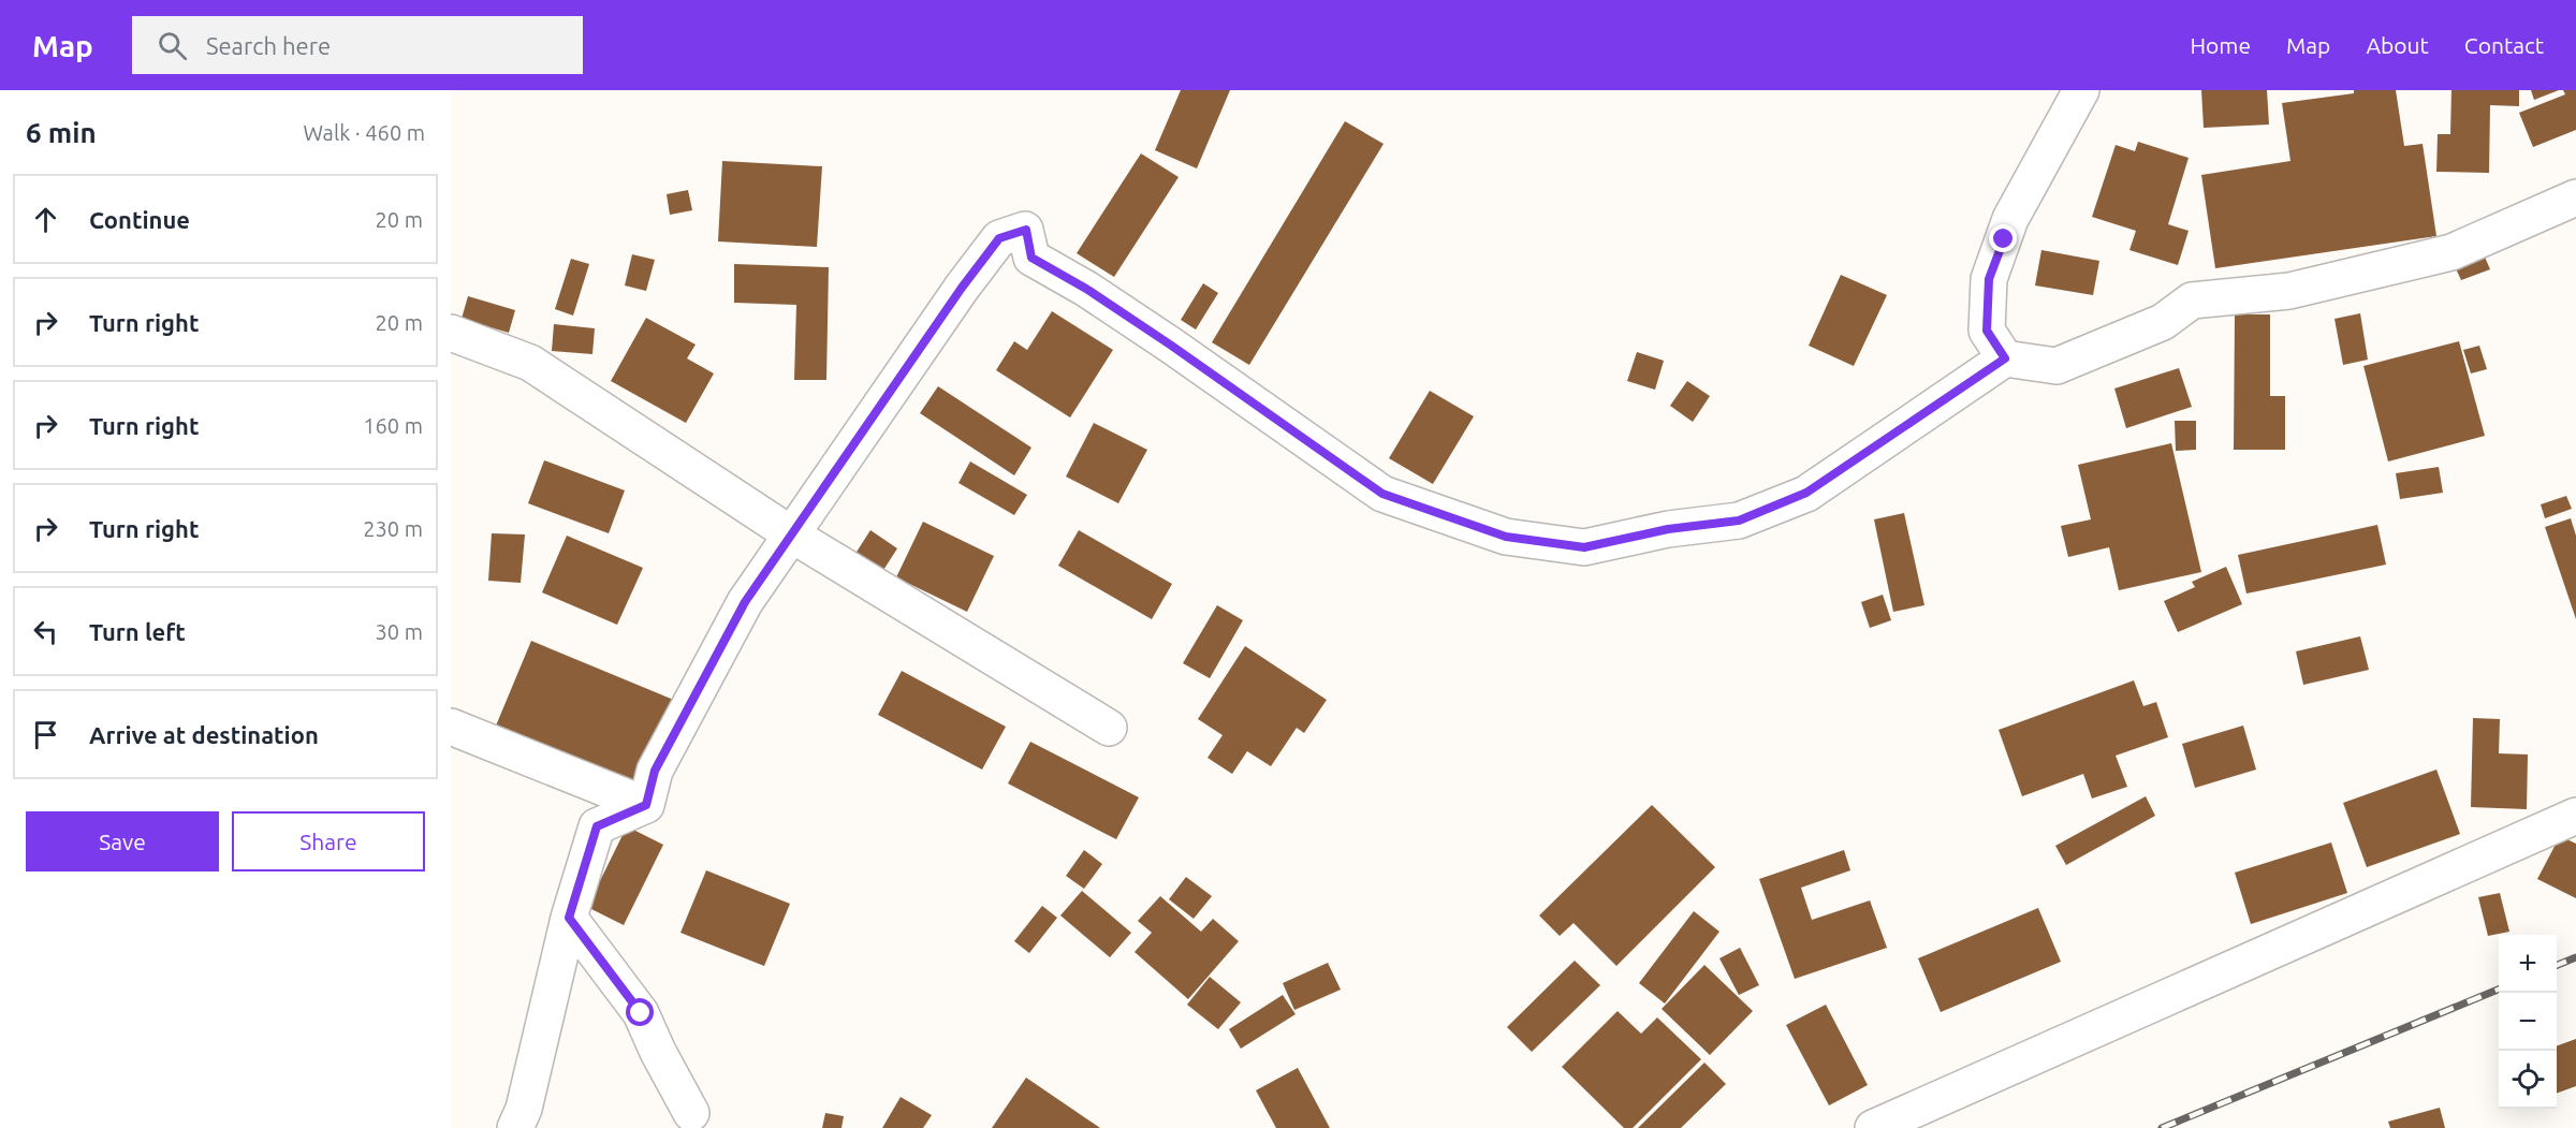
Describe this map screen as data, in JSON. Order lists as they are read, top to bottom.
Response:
{
  "page": {
    "header": "Map",
    "search": "Search here",
    "nav": [
      "Home",
      "Map",
      "About",
      "Contact"
    ],
    "heading": ["6 min", "Walk · 460 m"],
    "list": [
      ["Continue", "20 m"],
      ["Turn right", "20 m"],
      ["Turn right", "160 m"],
      ["Turn right", "230 m"],
      ["Turn left", "30 m"],
      "Arrive at destination"
    ],
    "buttons": ["Save", "Share"],
    "map_buttons": ["+", "−"]
  }
}
